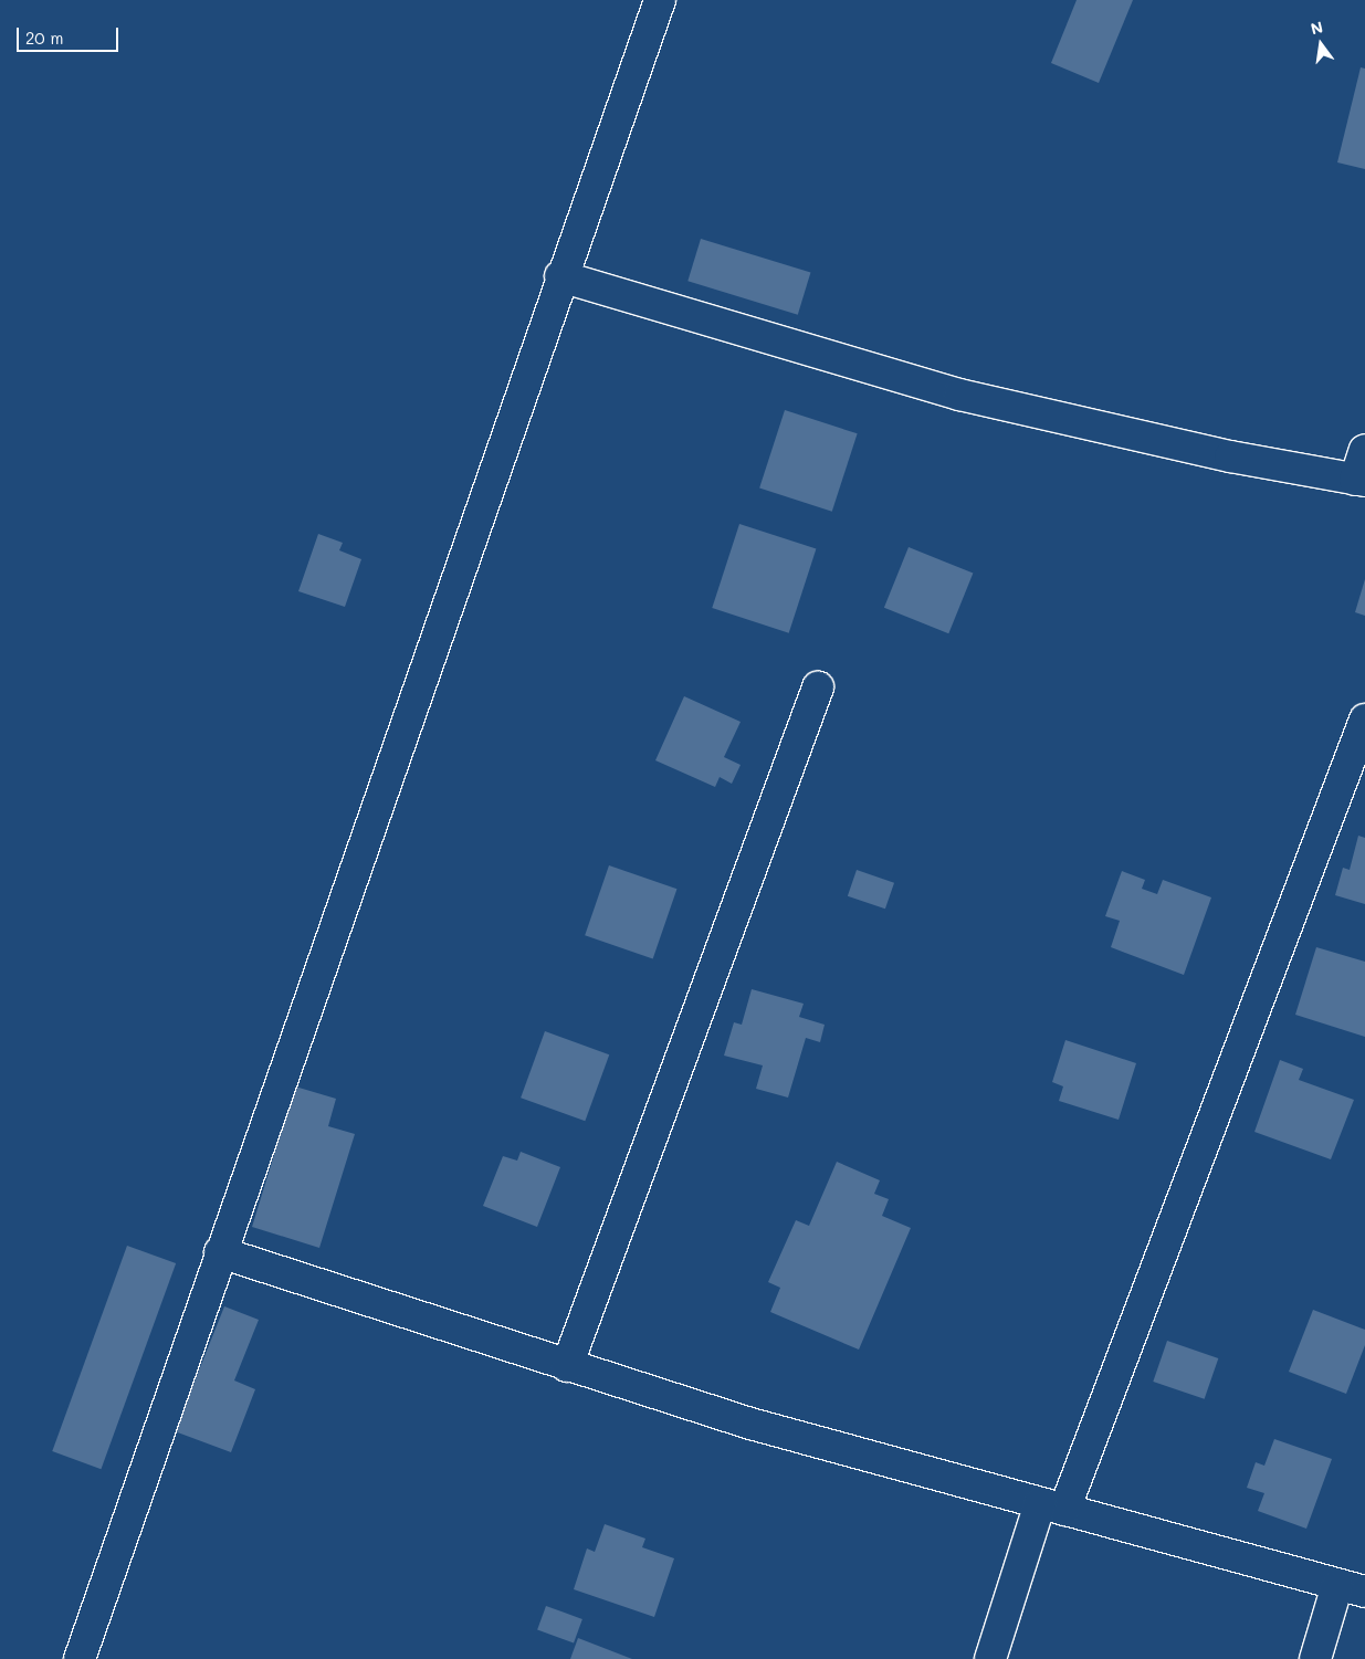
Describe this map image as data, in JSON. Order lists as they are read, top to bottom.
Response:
{
  "scale_bar": "20 m",
  "north": "top"
}
